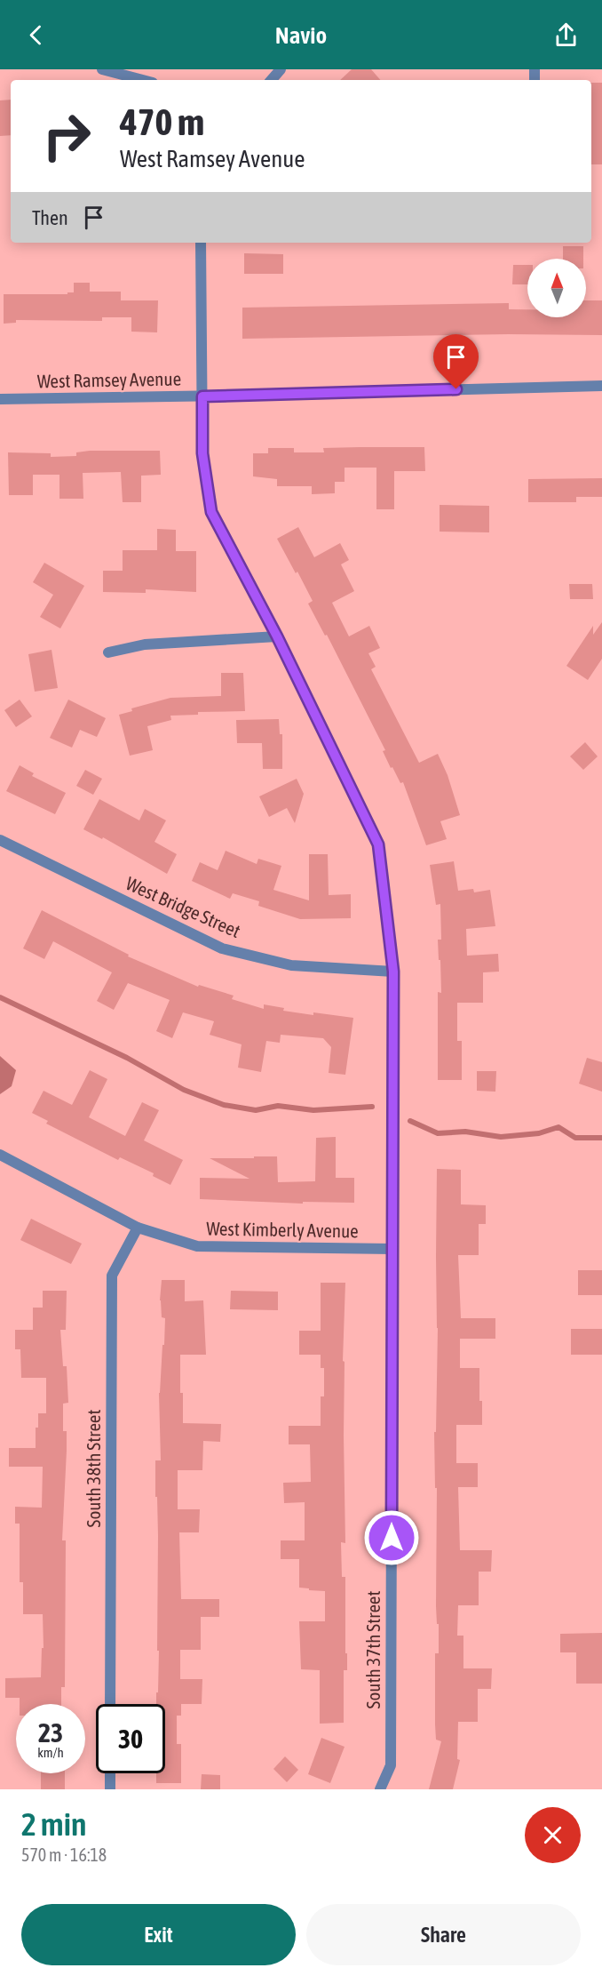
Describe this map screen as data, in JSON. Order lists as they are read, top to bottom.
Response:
{
  "streets": {
    "street": [
      "West Ramsey Avenue",
      "West Bridge Street",
      "West Kimberly Avenue",
      "South 38th Street",
      "South 37th Street"
    ]
  },
  "crossings": [
    ["West Ramsey Avenue", "South 37th Street"],
    ["West Bridge Street", "South 37th Street"],
    ["West Kimberly Avenue", "South 38th Street"],
    ["West Kimberly Avenue", "South 37th Street"]
  ],
  "north": "top",
  "page": {
    "header": "Navio",
    "turn": ["470 m", "West Ramsey Avenue"],
    "then": "Then",
    "speed": "23 km/h",
    "limit": "30",
    "heading": ["2 min", "570 m · 16:18"],
    "buttons": ["Exit", "Share"]
  }
}
